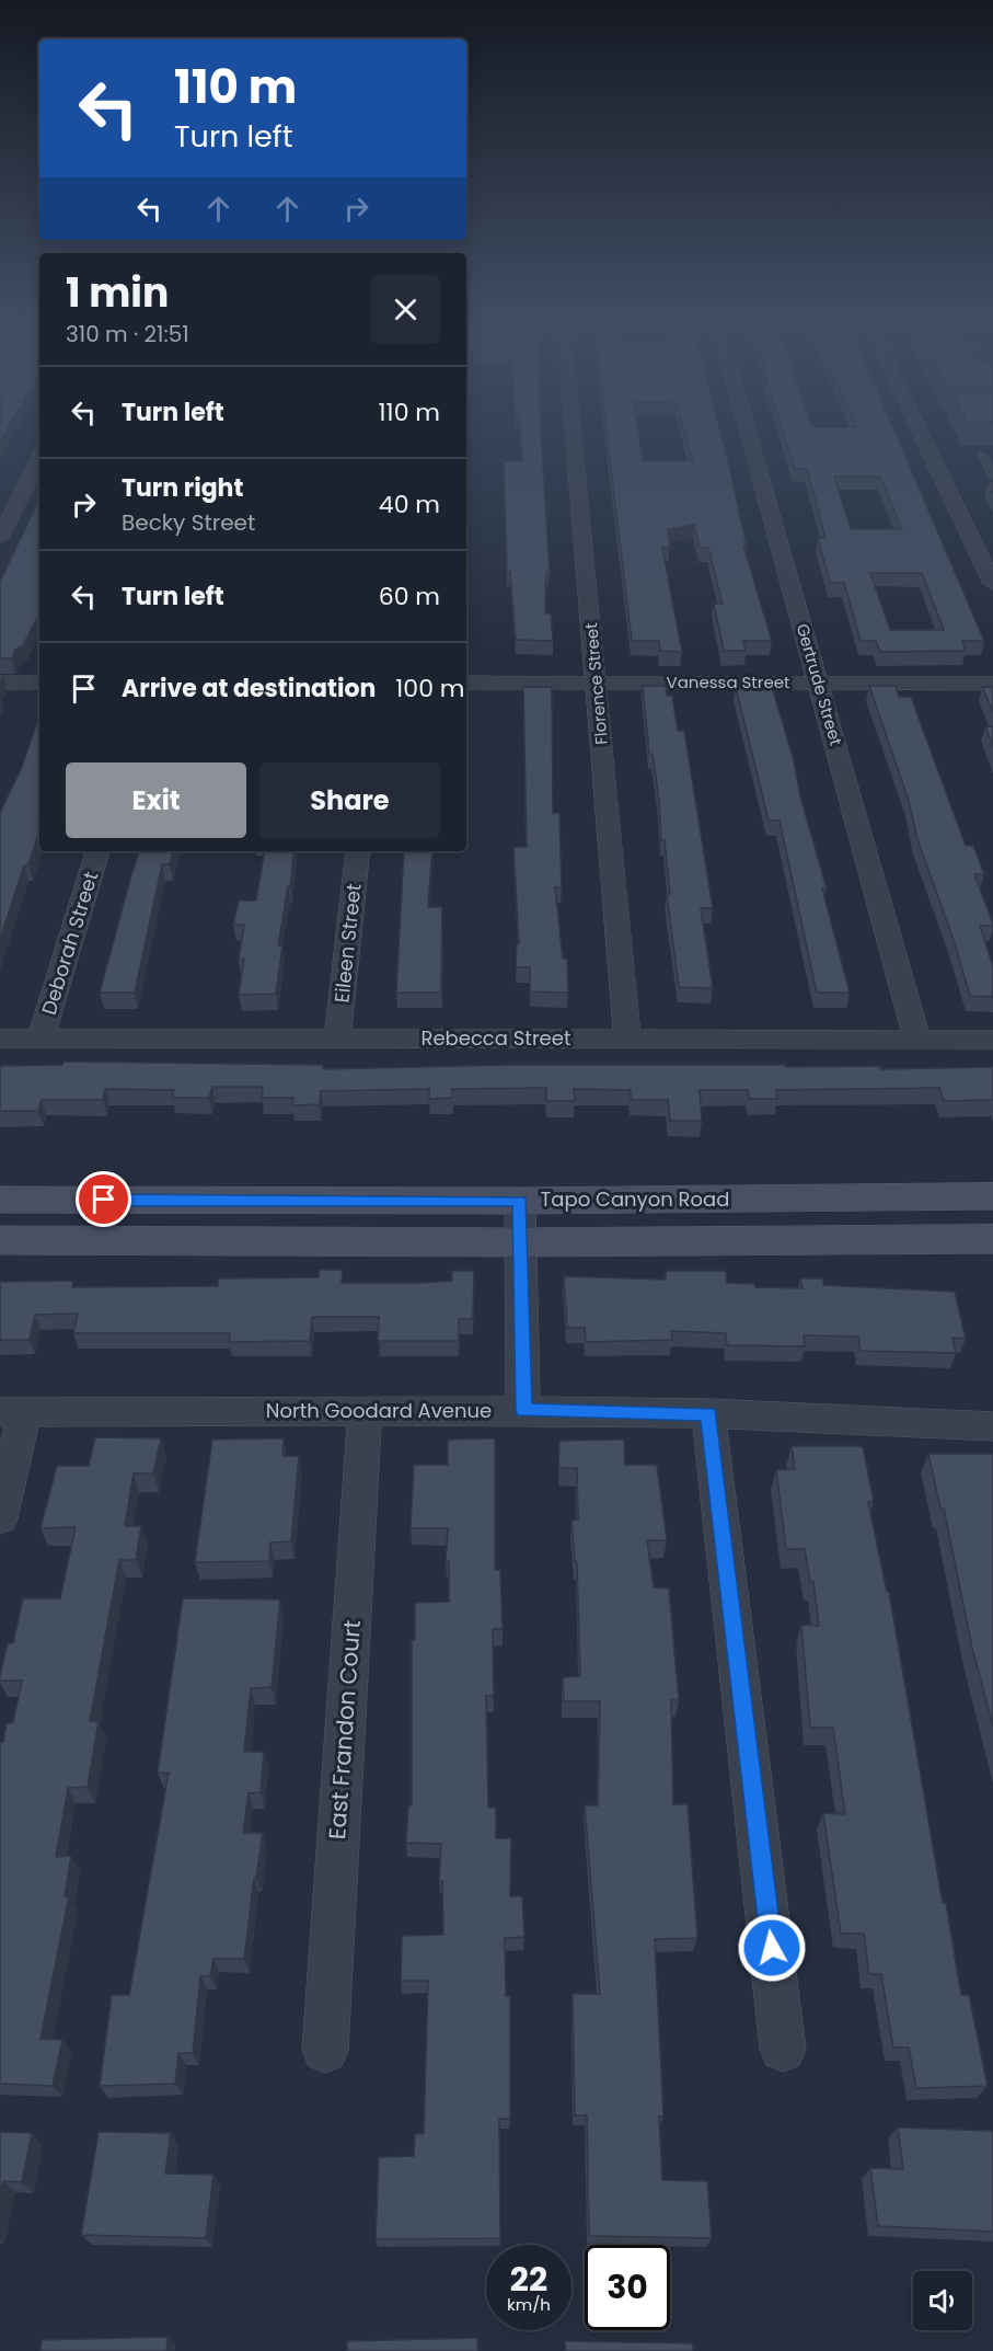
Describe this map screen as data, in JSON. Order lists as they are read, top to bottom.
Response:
{
  "streets": {
    "main road": ["Tapo Canyon Road"],
    "street": [
      "Vanessa Street",
      "Florence Street",
      "Gertrude Street",
      "Deborah Street",
      "Eileen Street",
      "Rebecca Street",
      "North Goodard Avenue",
      "East Frandon Court"
    ]
  },
  "crossings": [
    ["Vanessa Street", "Florence Street"],
    ["Vanessa Street", "Gertrude Street"],
    ["Florence Street", "Rebecca Street"],
    ["Gertrude Street", "Rebecca Street"],
    ["Deborah Street", "Rebecca Street"],
    ["Eileen Street", "Rebecca Street"],
    ["North Goodard Avenue", "East Frandon Court"]
  ],
  "page": {
    "turn": ["110 m", "Turn left"],
    "heading": ["1 min", "310 m · 21:51"],
    "list": [
      {
        "name": "Turn left",
        "value": "110 m"
      },
      {
        "name": "Turn right",
        "note": "Becky Street",
        "value": "40 m"
      },
      {
        "name": "Turn left",
        "value": "60 m"
      },
      {
        "name": "Arrive at destination",
        "value": "100 m"
      }
    ],
    "buttons": ["Exit", "Share"],
    "speed": "22 km/h",
    "limit": "30"
  }
}
